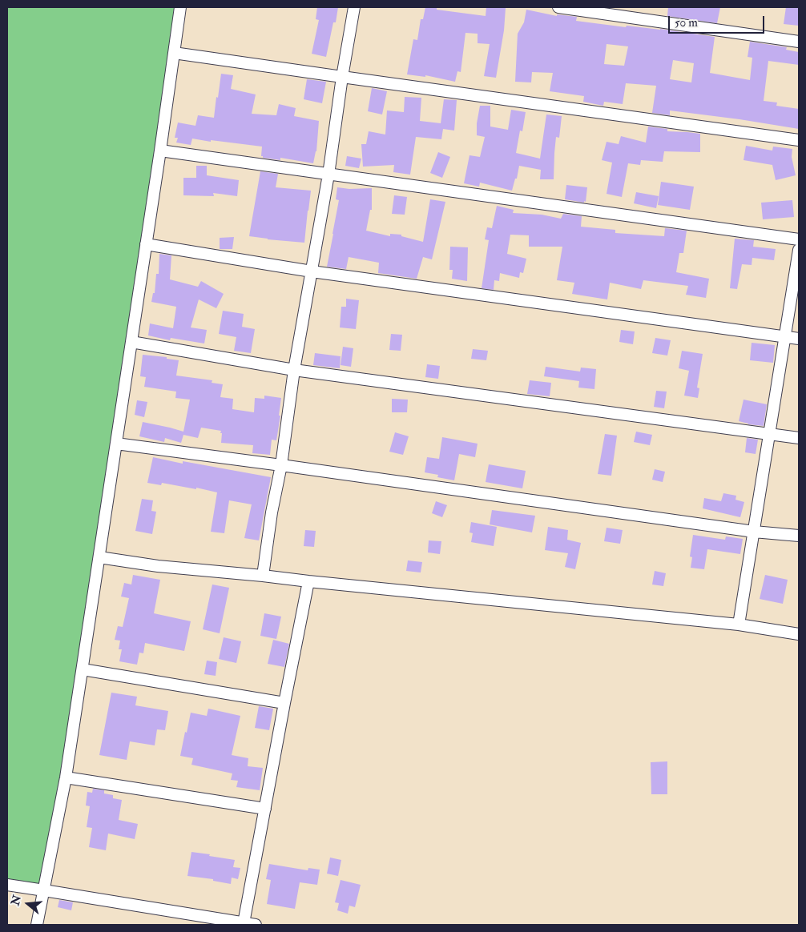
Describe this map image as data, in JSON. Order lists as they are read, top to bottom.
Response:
{
  "scale_bar": "50 m",
  "north": "left"
}
